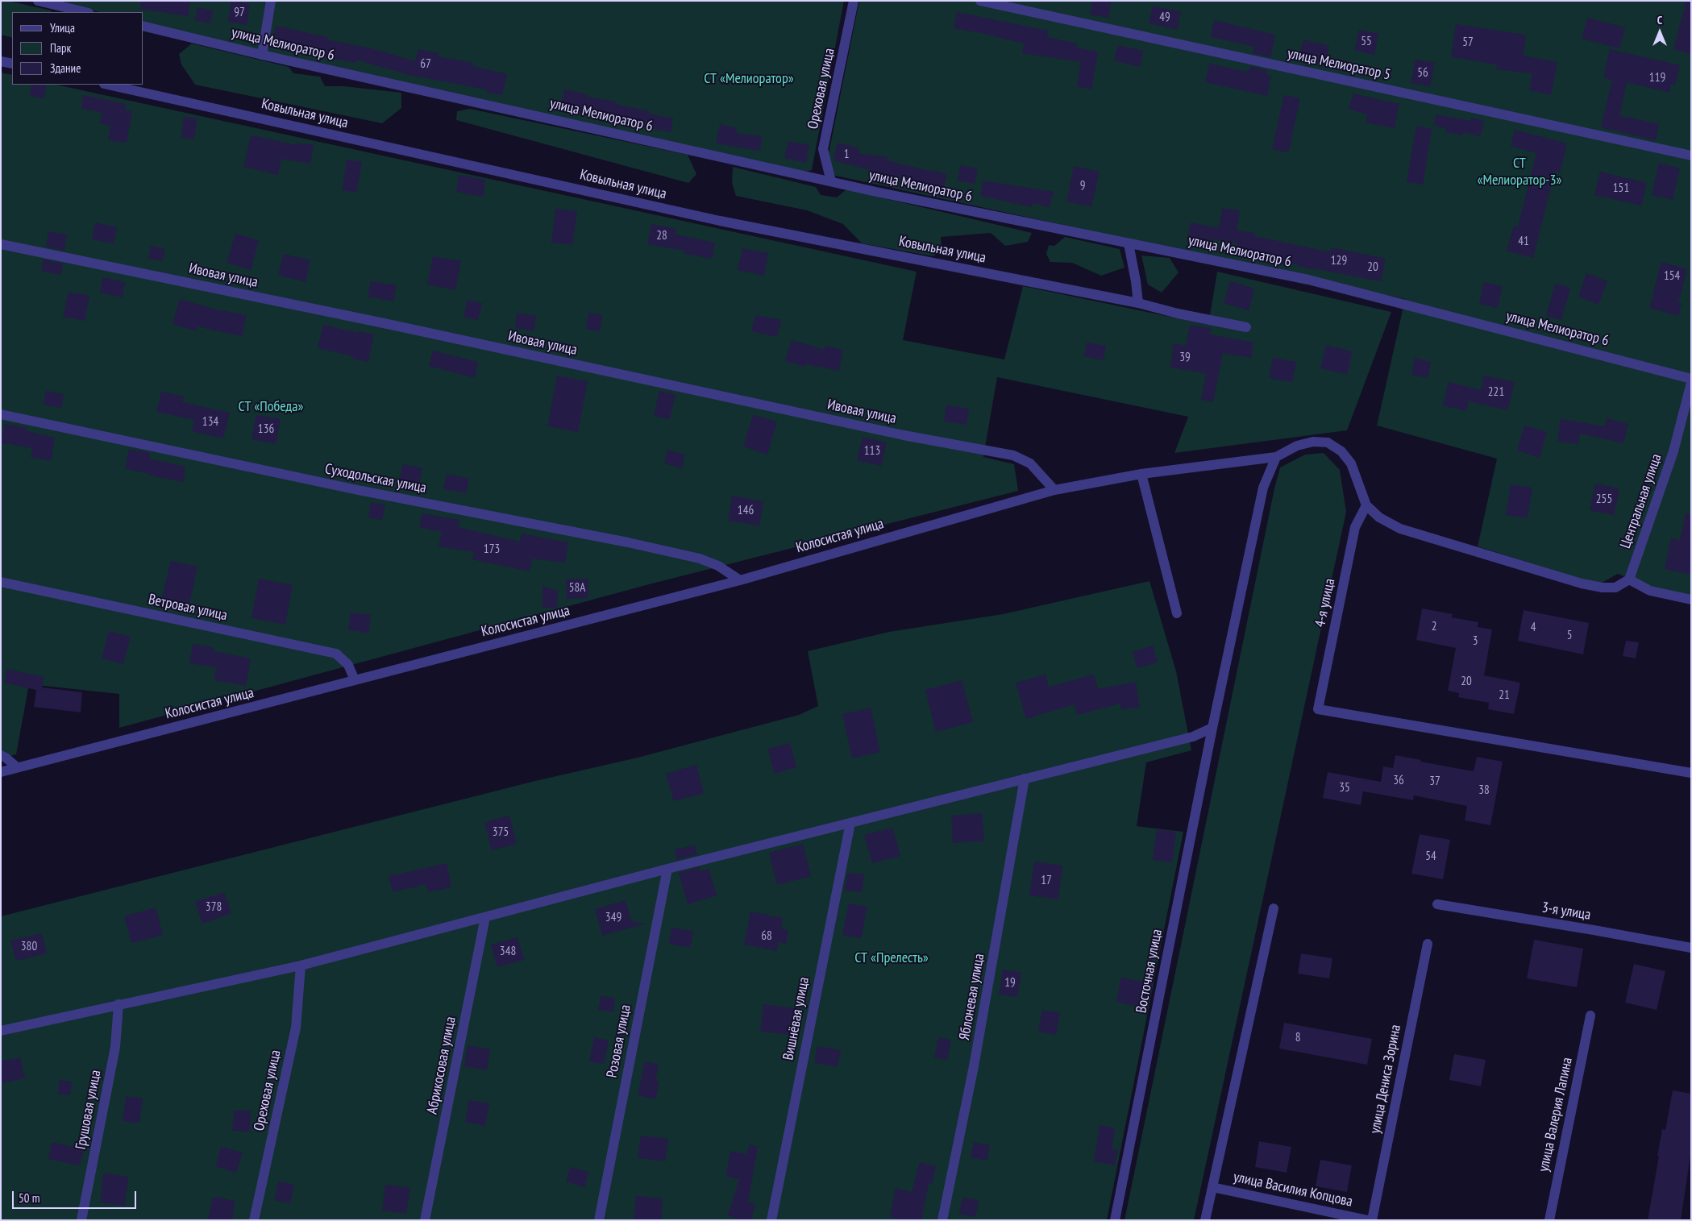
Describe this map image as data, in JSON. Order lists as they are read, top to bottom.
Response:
{
  "streets": {
    "street": [
      "улица Мелиоратор 6",
      "улица Мелиоратор 5",
      "Ореховая улица",
      "Ковыльная улица",
      "Ивовая улица",
      "Суходольская улица",
      "Центральная улица",
      "Колосистая улица",
      "4-я улица",
      "Ветровая улица",
      "3-я улица",
      "Восточная улица",
      "Яблоневая улица",
      "Вишнёвая улица",
      "Розовая улица",
      "Абрикосовая улица",
      "улица Дениса Зорина",
      "Грушовая улица",
      "улица Валерия Лапина",
      "улица Василия Копцова"
    ]
  },
  "crossings": [
    ["улица Мелиоратор 6", "Ореховая улица"],
    ["Ивовая улица", "Колосистая улица"],
    ["Суходольская улица", "Колосистая улица"],
    ["Колосистая улица", "Ветровая улица"]
  ],
  "parks": [
    "СТ «Мелиоратор»",
    "СТ «Мелиоратор-3»",
    "СТ «Победа»",
    "СТ «Прелесть»"
  ],
  "house_numbers": [
    "97",
    "49",
    "55",
    "57",
    "67",
    "56",
    "119",
    "1",
    "9",
    "151",
    "28",
    "41",
    "129",
    "20",
    "154",
    "39",
    "221",
    "134",
    "136",
    "113",
    "255",
    "146",
    "173",
    "58А",
    "2",
    "4",
    "5",
    "3",
    "20",
    "21",
    "36",
    "37",
    "35",
    "38",
    "375",
    "54",
    "17",
    "378",
    "349",
    "68",
    "380",
    "348",
    "19",
    "8"
  ],
  "legend": ["Улица", "Парк", "Здание"],
  "scale_bar": "50 m",
  "north": "top"
}
